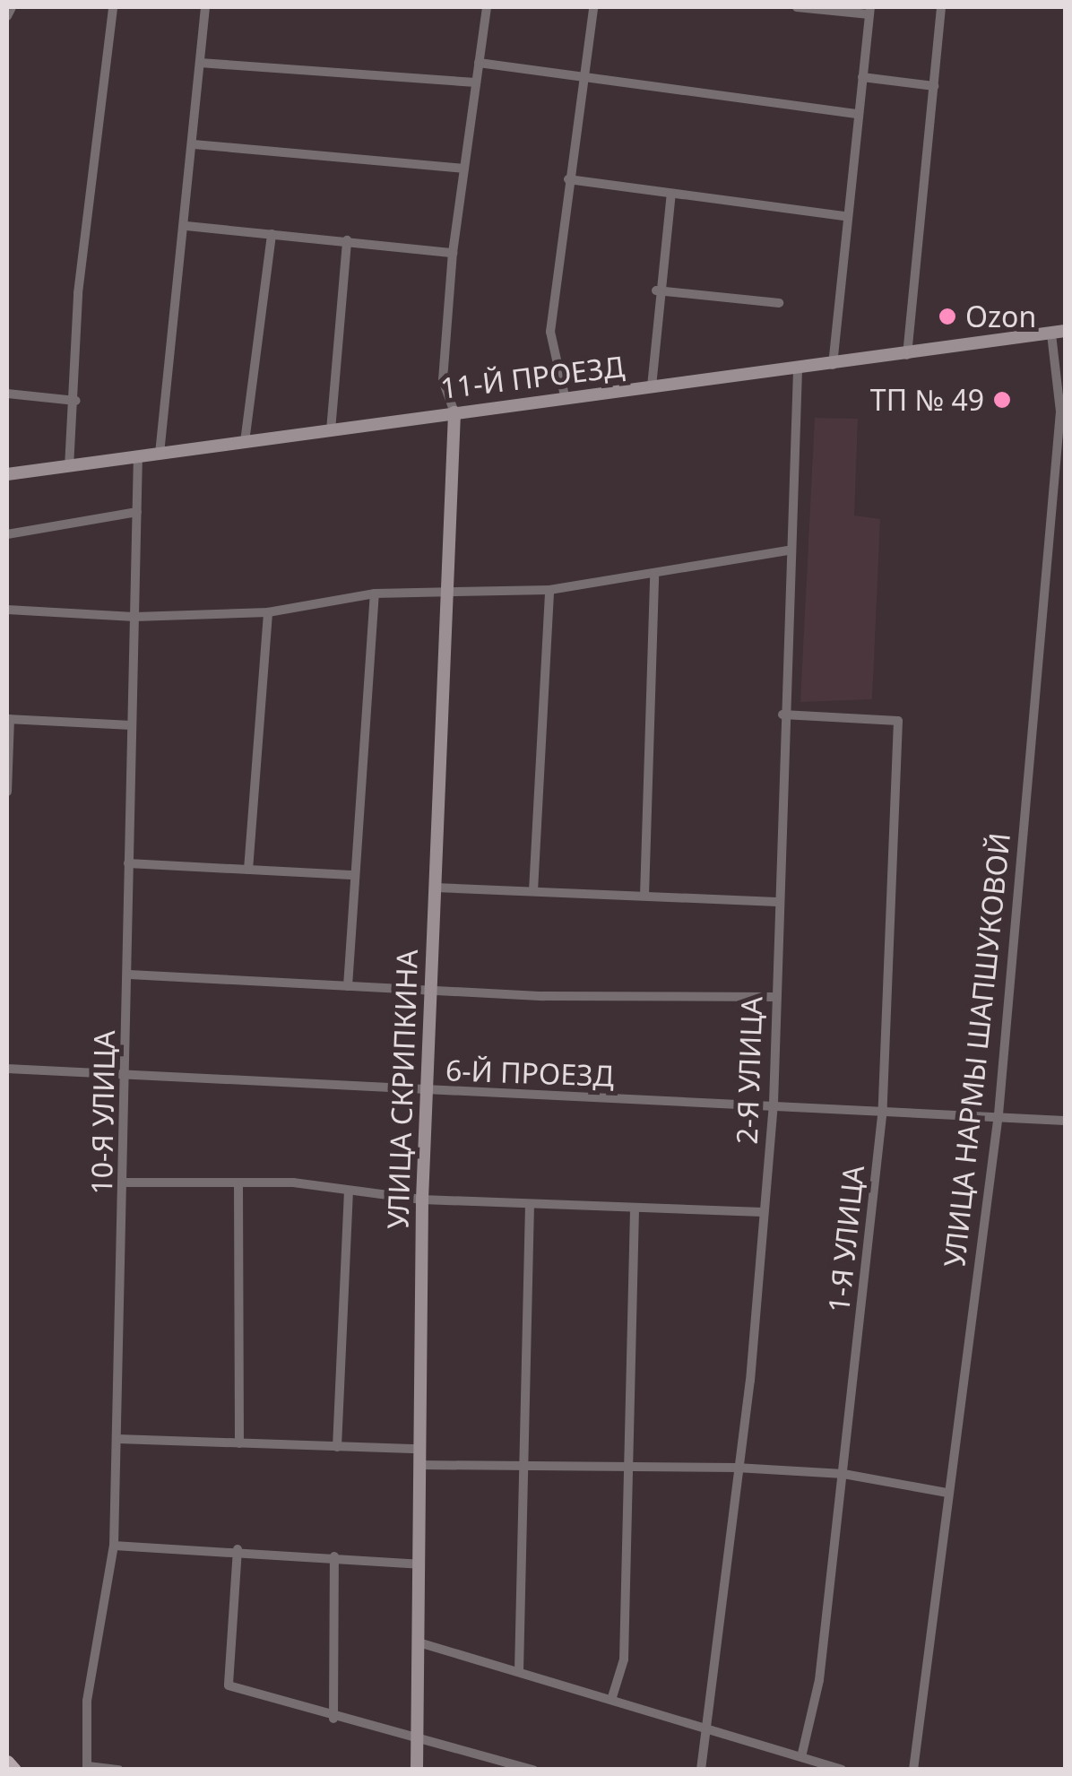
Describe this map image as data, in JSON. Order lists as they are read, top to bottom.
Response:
{
  "streets": {
    "street": [
      "11-Й ПРОЕЗД",
      "УЛИЦА НАРМЫ ШАПШУКОВОЙ",
      "2-Я УЛИЦА",
      "6-Й ПРОЕЗД",
      "УЛИЦА СКРИПКИНА",
      "10-Я УЛИЦА",
      "1-Я УЛИЦА"
    ]
  },
  "crossings": [
    ["11-Й ПРОЕЗД", "УЛИЦА НАРМЫ ШАПШУКОВОЙ"],
    ["11-Й ПРОЕЗД", "2-Я УЛИЦА"],
    ["11-Й ПРОЕЗД", "УЛИЦА СКРИПКИНА"],
    ["11-Й ПРОЕЗД", "10-Я УЛИЦА"],
    ["УЛИЦА НАРМЫ ШАПШУКОВОЙ", "6-Й ПРОЕЗД"],
    ["2-Я УЛИЦА", "6-Й ПРОЕЗД"],
    ["2-Я УЛИЦА", "1-Я УЛИЦА"],
    ["6-Й ПРОЕЗД", "УЛИЦА СКРИПКИНА"],
    ["6-Й ПРОЕЗД", "10-Я УЛИЦА"],
    ["6-Й ПРОЕЗД", "1-Я УЛИЦА"]
  ],
  "places": ["Ozon", "ТП № 49"]
}
